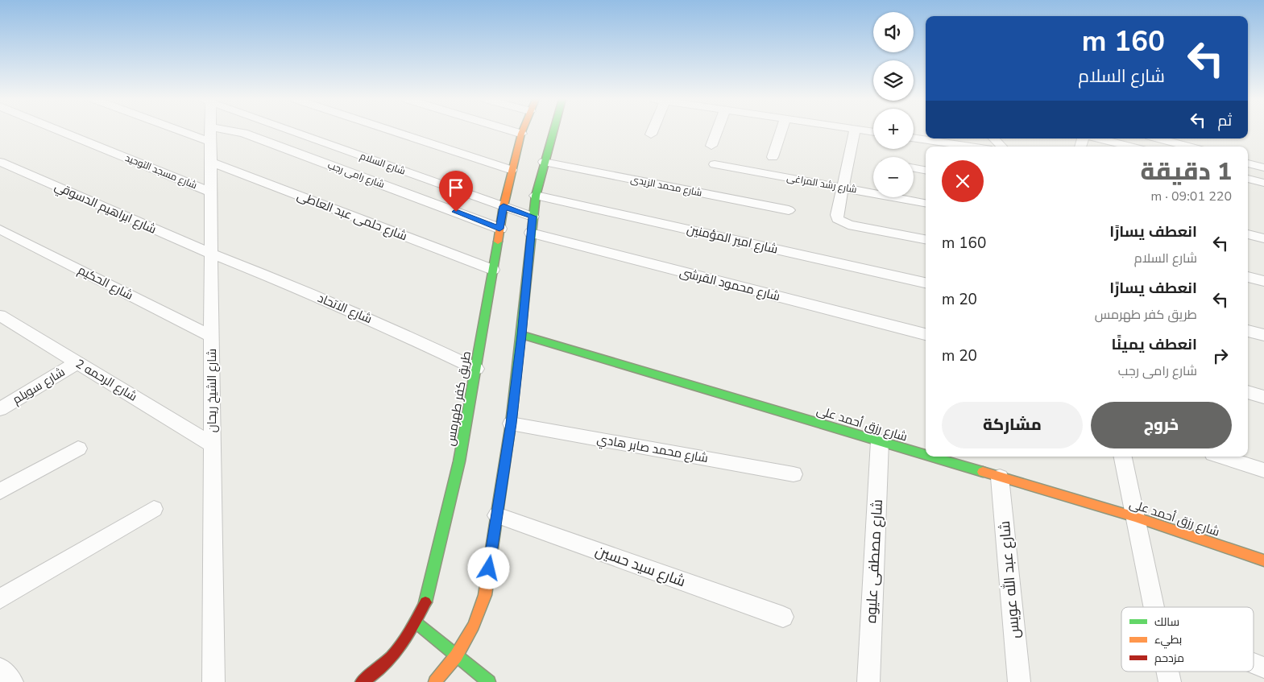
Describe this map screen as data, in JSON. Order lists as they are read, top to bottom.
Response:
{
  "streets": {
    "street": [
      "شارع السلام",
      "شارع مسجد التوحيد",
      "شارع رامى رجب",
      "شارع رشد المراغى",
      "شارع محمد الزيدى",
      "شارع ابراهيم الدسوقي",
      "شارع حلمى عبد العاطى",
      "شارع امير المؤمنين",
      "شارع الحكيم",
      "شارع محمود القرشى",
      "شارع الاتحاد",
      "شارع الرحمه 2",
      "شارع سويلم",
      "شارع الشيخ ريحان",
      "طريق كفر طهرمس",
      "شارع رزق أحمد على",
      "شارع محمد صابر هادي",
      "شارع مصطفى عليوه",
      "شارع سيد حسين",
      "شارع عبد الله عويس"
    ]
  },
  "crossings": [
    ["شارع السلام", "طريق كفر طهرمس"],
    ["شارع مسجد التوحيد", "شارع الشيخ ريحان"],
    ["شارع رامى رجب", "شارع الشيخ ريحان"],
    ["شارع رامى رجب", "طريق كفر طهرمس"],
    ["شارع ابراهيم الدسوقي", "شارع الاتحاد"],
    ["شارع ابراهيم الدسوقي", "شارع الشيخ ريحان"],
    ["شارع حلمى عبد العاطى", "شارع الشيخ ريحان"],
    ["شارع حلمى عبد العاطى", "طريق كفر طهرمس"],
    ["شارع الحكيم", "شارع الشيخ ريحان"],
    ["شارع الاتحاد", "شارع الشيخ ريحان"],
    ["شارع الاتحاد", "طريق كفر طهرمس"],
    ["شارع الرحمه 2", "شارع سويلم"],
    ["شارع الرحمه 2", "شارع الشيخ ريحان"],
    ["شارع رزق أحمد على", "شارع مصطفى عليوه"],
    ["شارع رزق أحمد على", "شارع عبد الله عويس"]
  ],
  "legend": ["سالك", "بطيء", "مزدحم"],
  "page": {
    "map_buttons": ["+", "−"],
    "turn": ["160 m", "شارع السلام"],
    "then": "ثم",
    "heading": ["1 دقيقة", "220 m · 09:01"],
    "list": [
      {
        "name": "انعطف يسارًا",
        "note": "شارع السلام",
        "value": "160 m"
      },
      {
        "name": "انعطف يسارًا",
        "note": "طريق كفر طهرمس",
        "value": "20 m"
      },
      {
        "name": "انعطف يمينًا",
        "note": "شارع رامى رجب",
        "value": "20 m"
      }
    ],
    "buttons": ["خروج", "مشاركة"]
  }
}
